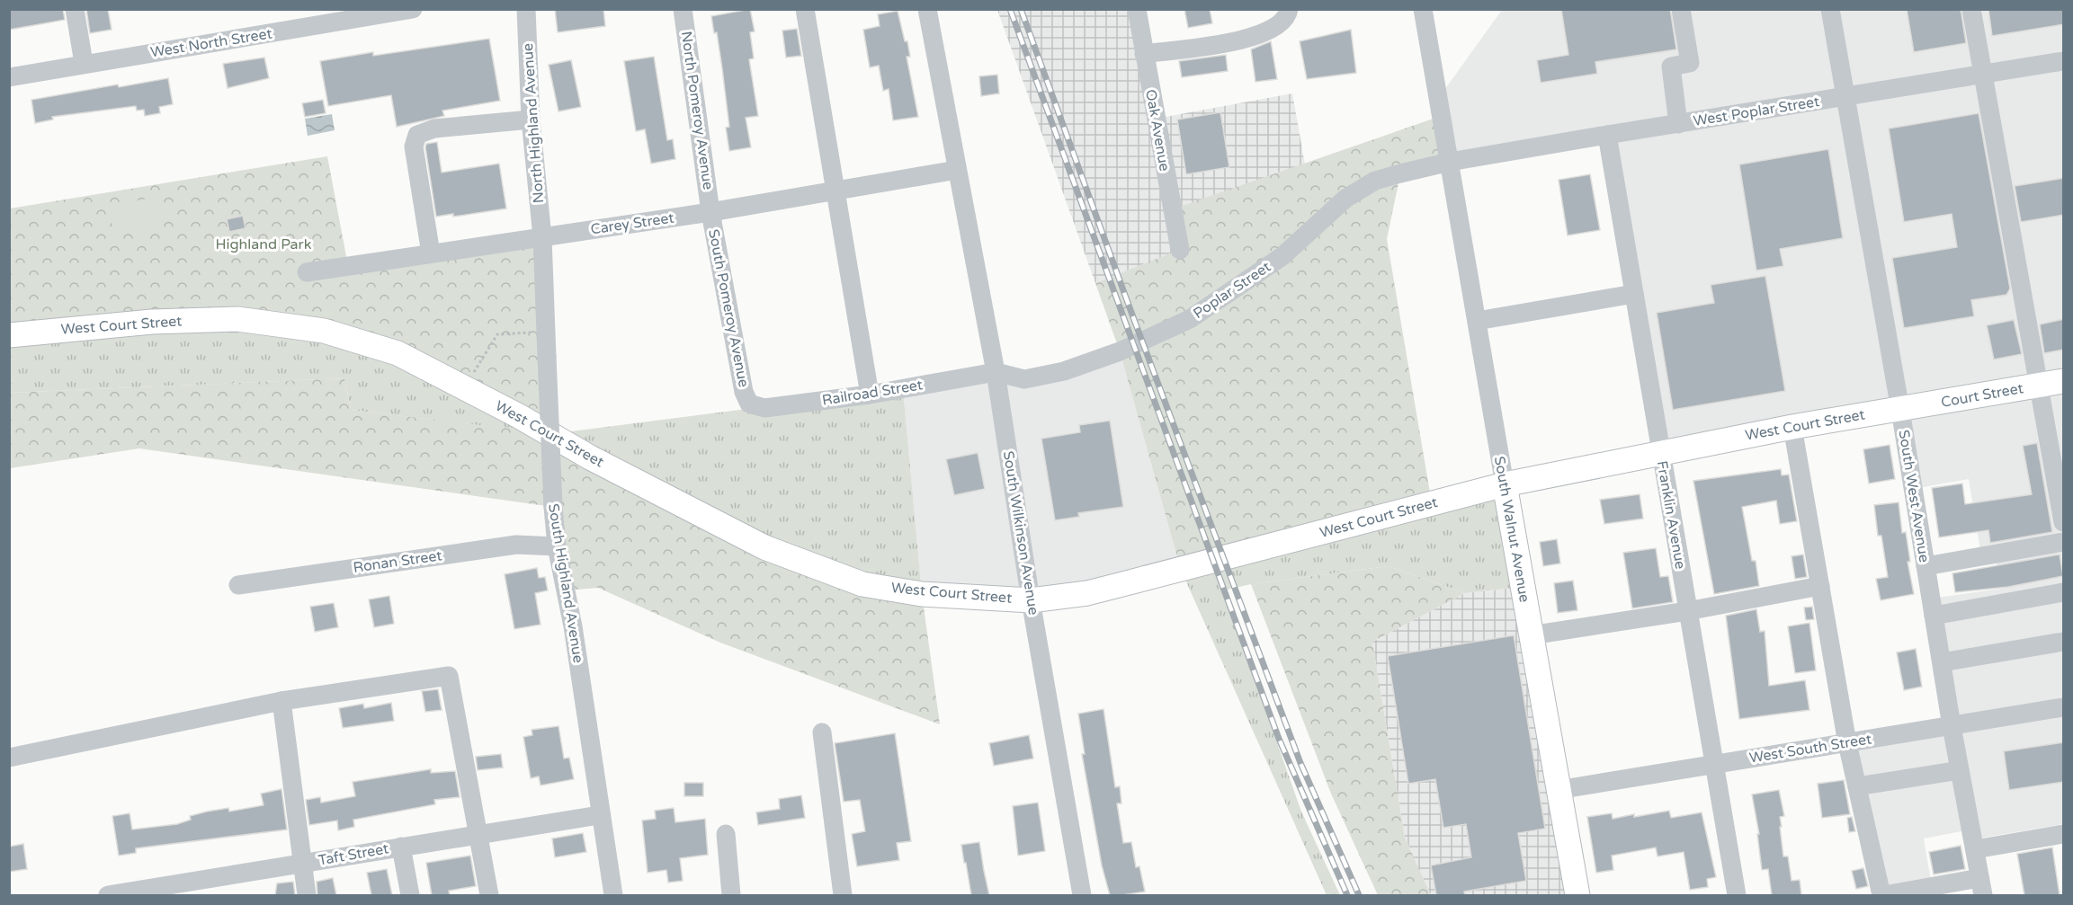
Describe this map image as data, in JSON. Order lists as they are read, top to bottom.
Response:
{
  "streets": {
    "main road": ["West Court Street", "Court Street", "South Walnut Avenue"],
    "street": [
      "West North Street",
      "North Pomeroy Avenue",
      "West Poplar Street",
      "North Highland Avenue",
      "Oak Avenue",
      "Carey Street",
      "Poplar Street",
      "South Pomeroy Avenue",
      "Railroad Street",
      "South West Avenue",
      "Franklin Avenue",
      "South Wilkinson Avenue",
      "Ronan Street",
      "South Highland Avenue",
      "West South Street",
      "Taft Street"
    ]
  },
  "crossings": [
    ["North Pomeroy Avenue", "Carey Street"],
    ["North Pomeroy Avenue", "South Pomeroy Avenue"],
    ["West Poplar Street", "Poplar Street"],
    ["West Poplar Street", "South West Avenue"],
    ["West Poplar Street", "Franklin Avenue"],
    ["West Poplar Street", "South Walnut Avenue"],
    ["North Highland Avenue", "Carey Street"],
    ["North Highland Avenue", "South Highland Avenue"],
    ["Carey Street", "South Pomeroy Avenue"],
    ["Carey Street", "South Wilkinson Avenue"],
    ["Carey Street", "South Highland Avenue"],
    ["Poplar Street", "Railroad Street"],
    ["Poplar Street", "South Walnut Avenue"],
    ["Poplar Street", "South Wilkinson Avenue"],
    ["South Pomeroy Avenue", "Railroad Street"],
    ["West Court Street", "Court Street"],
    ["West Court Street", "South West Avenue"],
    ["West Court Street", "Franklin Avenue"],
    ["West Court Street", "South Walnut Avenue"],
    ["West Court Street", "South Wilkinson Avenue"],
    ["Railroad Street", "South Wilkinson Avenue"],
    ["Court Street", "South West Avenue"],
    ["South West Avenue", "West South Street"],
    ["Franklin Avenue", "West South Street"],
    ["South Walnut Avenue", "West South Street"],
    ["Ronan Street", "South Highland Avenue"],
    ["South Highland Avenue", "Taft Street"]
  ],
  "parks": ["Highland Park"]
}
